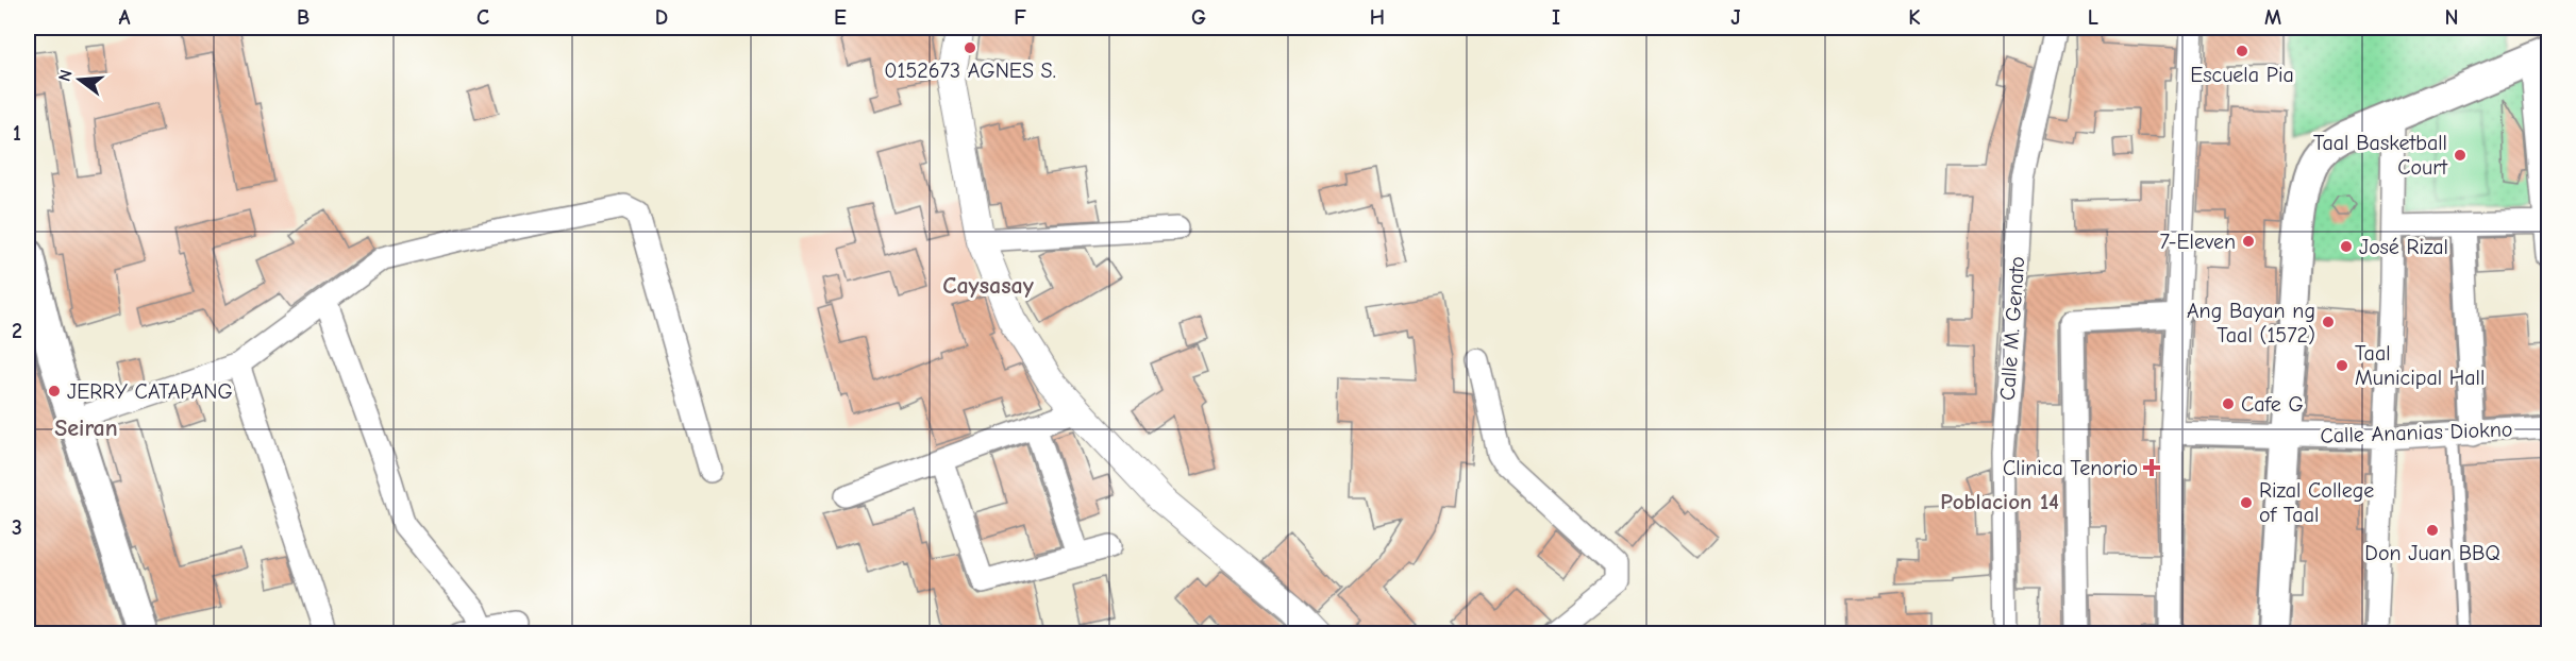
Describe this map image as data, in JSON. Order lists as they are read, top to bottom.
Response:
{
  "streets": {
    "street": ["Calle M. Genato", "Calle Ananias Diokno"]
  },
  "districts": ["Caysasay", "Seiran", "Poblacion 14"],
  "places": {
    "other": [
      "0152673 AGNES S.",
      "Escuela Pia",
      "Taal Basketball Court",
      "7-Eleven",
      "José Rizal",
      "Ang Bayan ng Taal (1572)",
      "Taal Municipal Hall",
      "JERRY CATAPANG",
      "Cafe G",
      "Rizal College of Taal",
      "Don Juan BBQ"
    ],
    "health": ["Clinica Tenorio"]
  },
  "north": "left",
  "grid": {
    "columns": [
      "A",
      "B",
      "C",
      "D",
      "E",
      "F",
      "G",
      "H",
      "I",
      "J",
      "K",
      "L",
      "M",
      "N"
    ],
    "rows": ["1", "2", "3"]
  }
}
